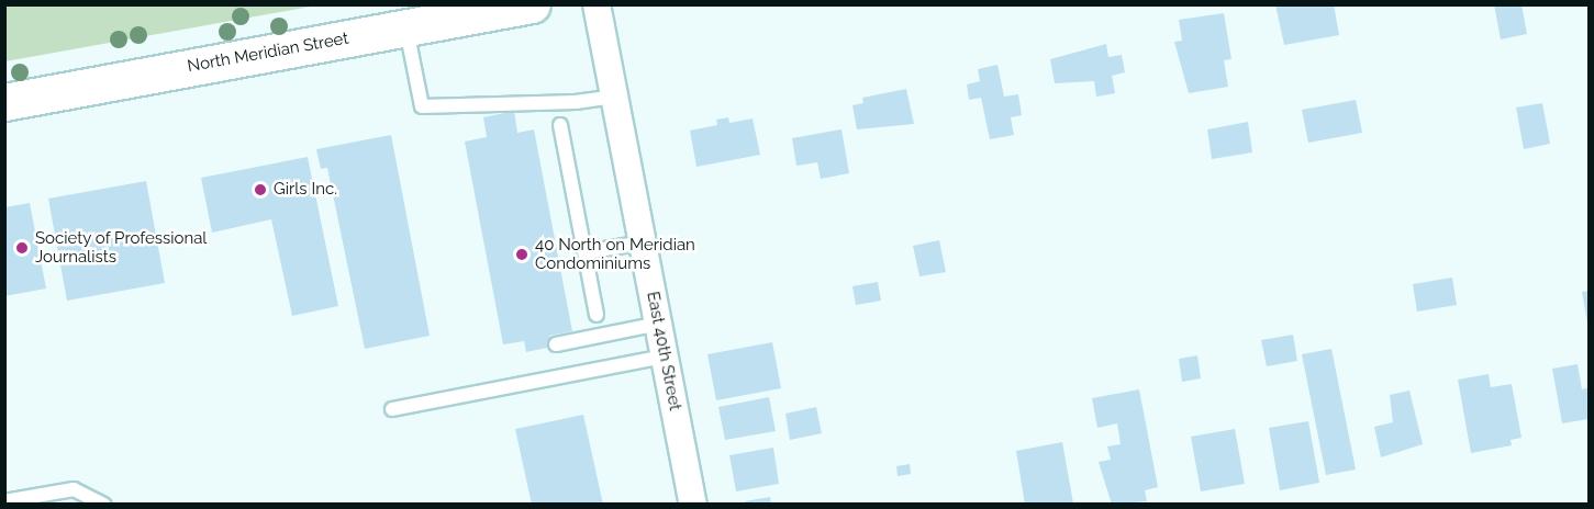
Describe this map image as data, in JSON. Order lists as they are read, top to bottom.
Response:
{
  "streets": {
    "main road": ["North Meridian Street"],
    "street": ["East 40th Street"]
  },
  "places": ["Girls Inc.", "Society of Professional Journalists", "40 North on Meridian Condominiums"]
}
